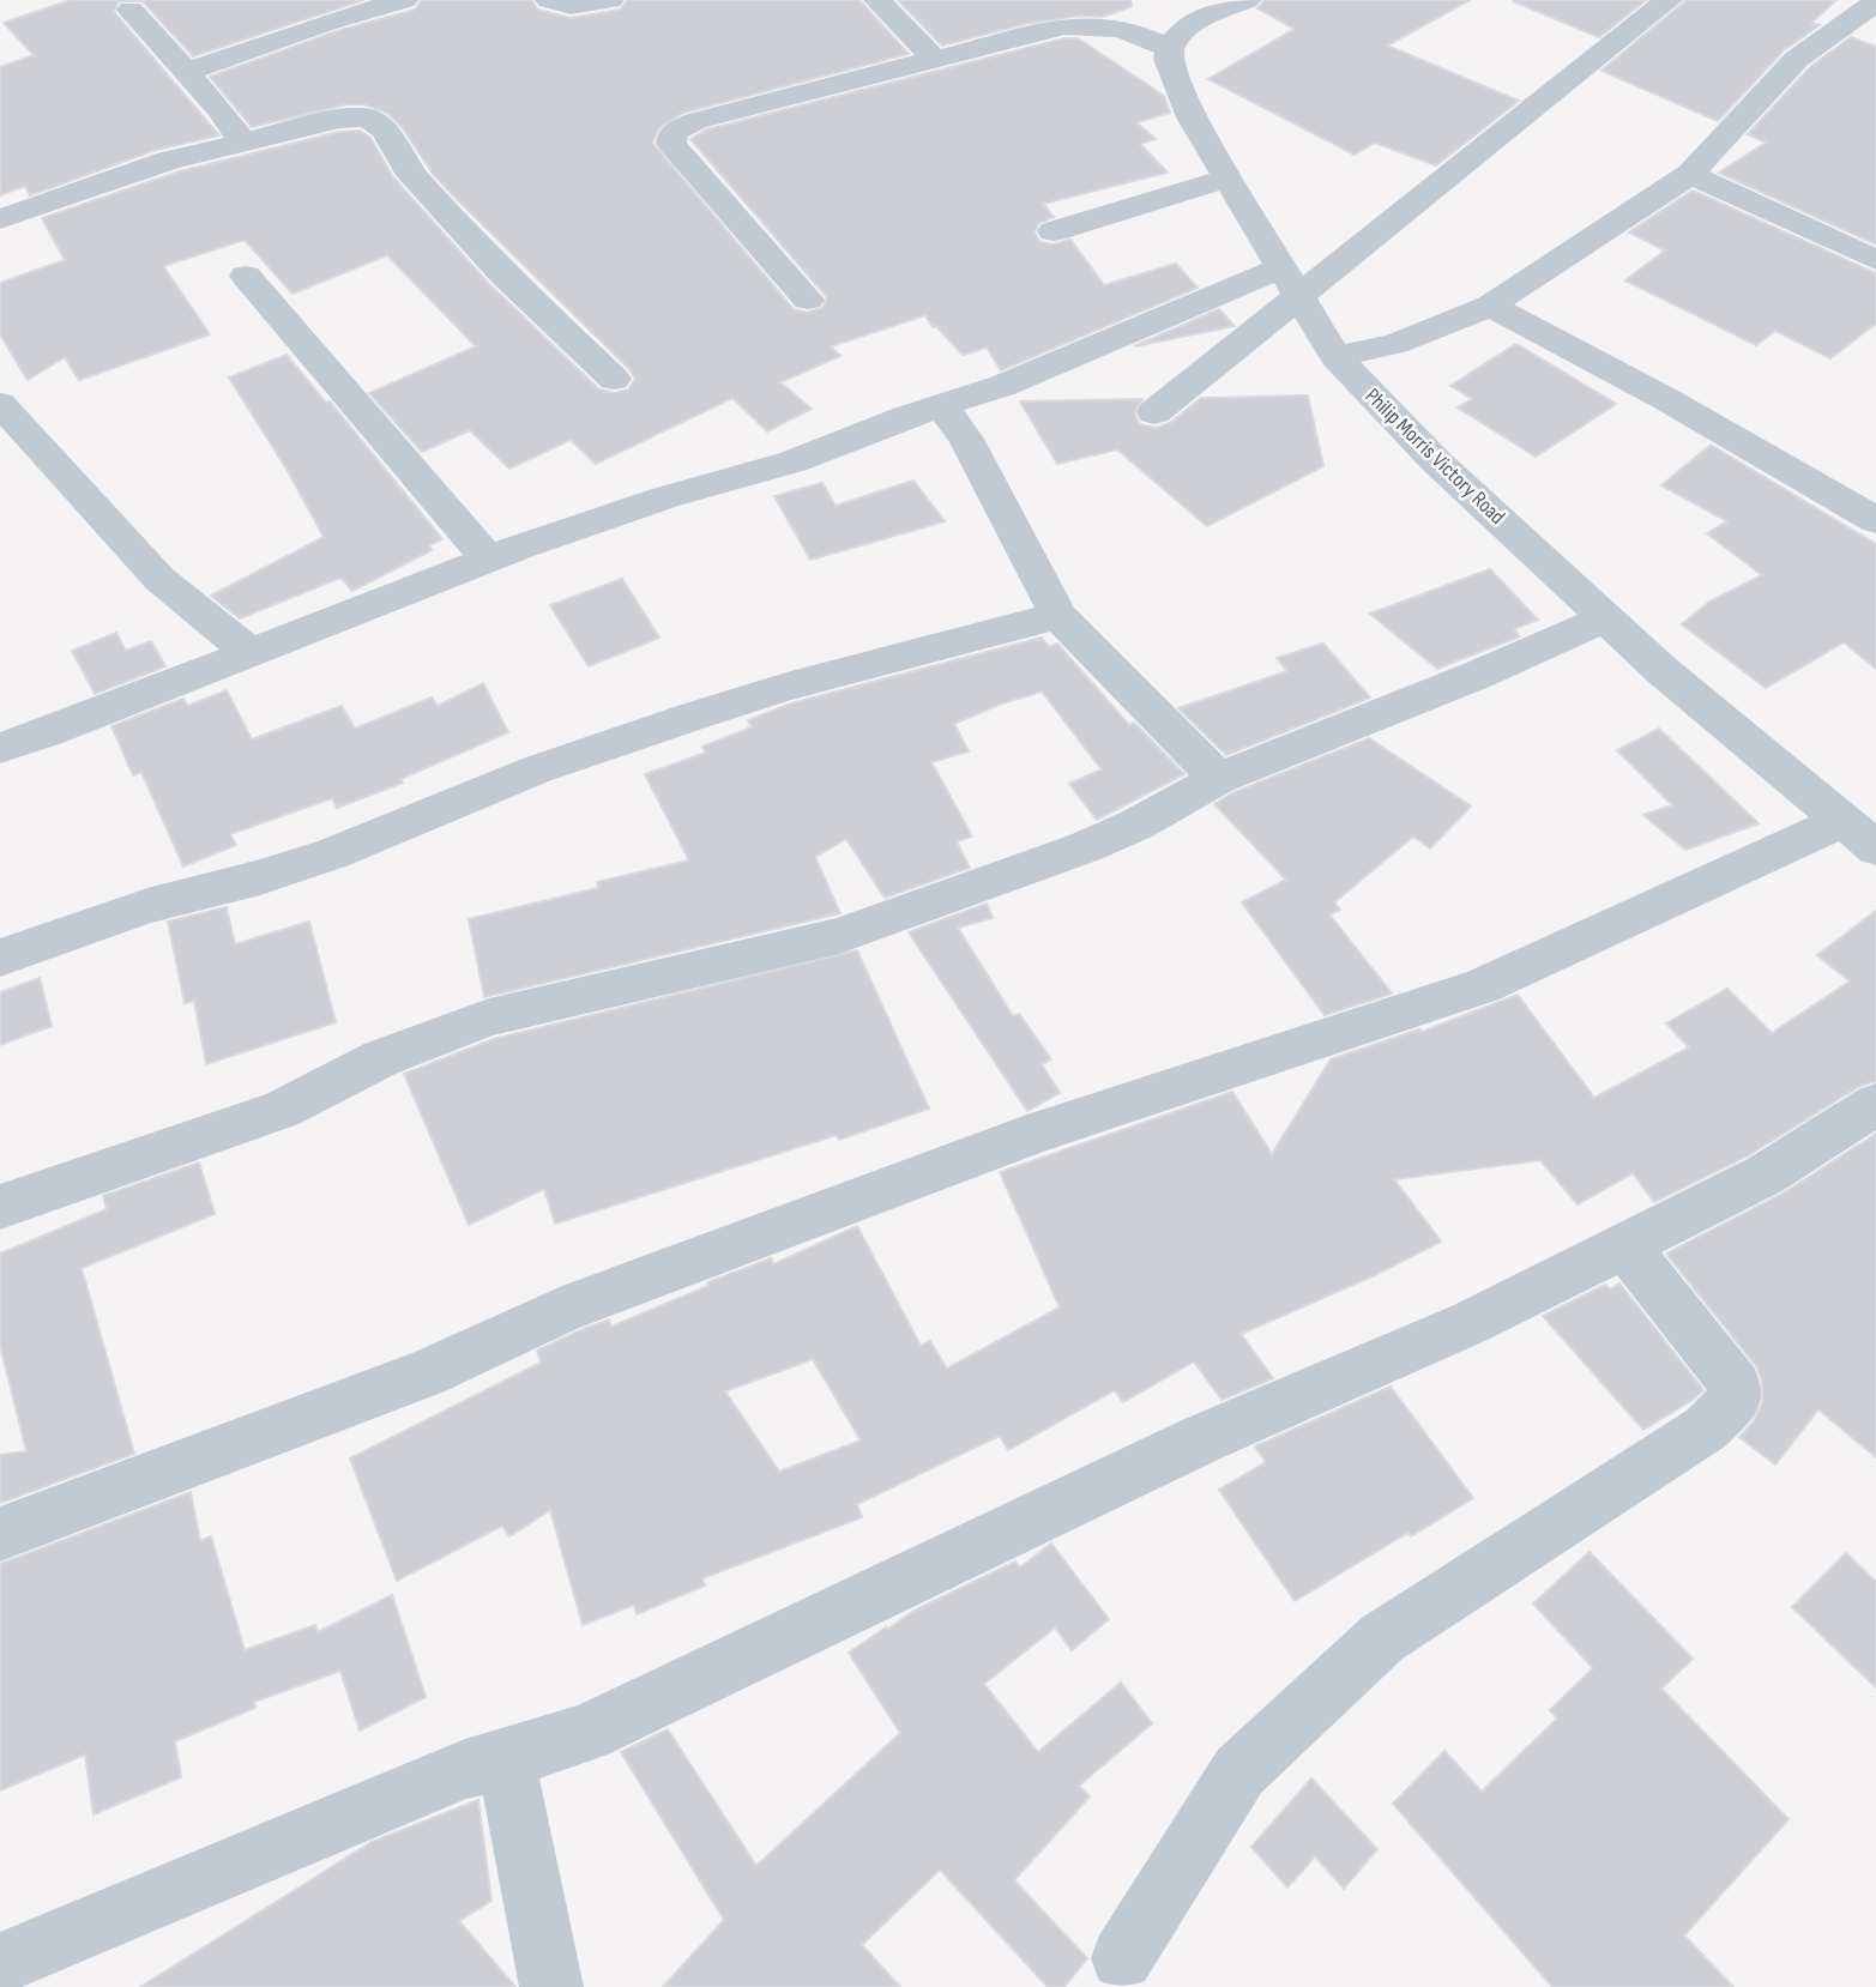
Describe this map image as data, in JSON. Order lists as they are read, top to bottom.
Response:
{
  "streets": {
    "street": ["Philip Morris Victory Road"]
  }
}
